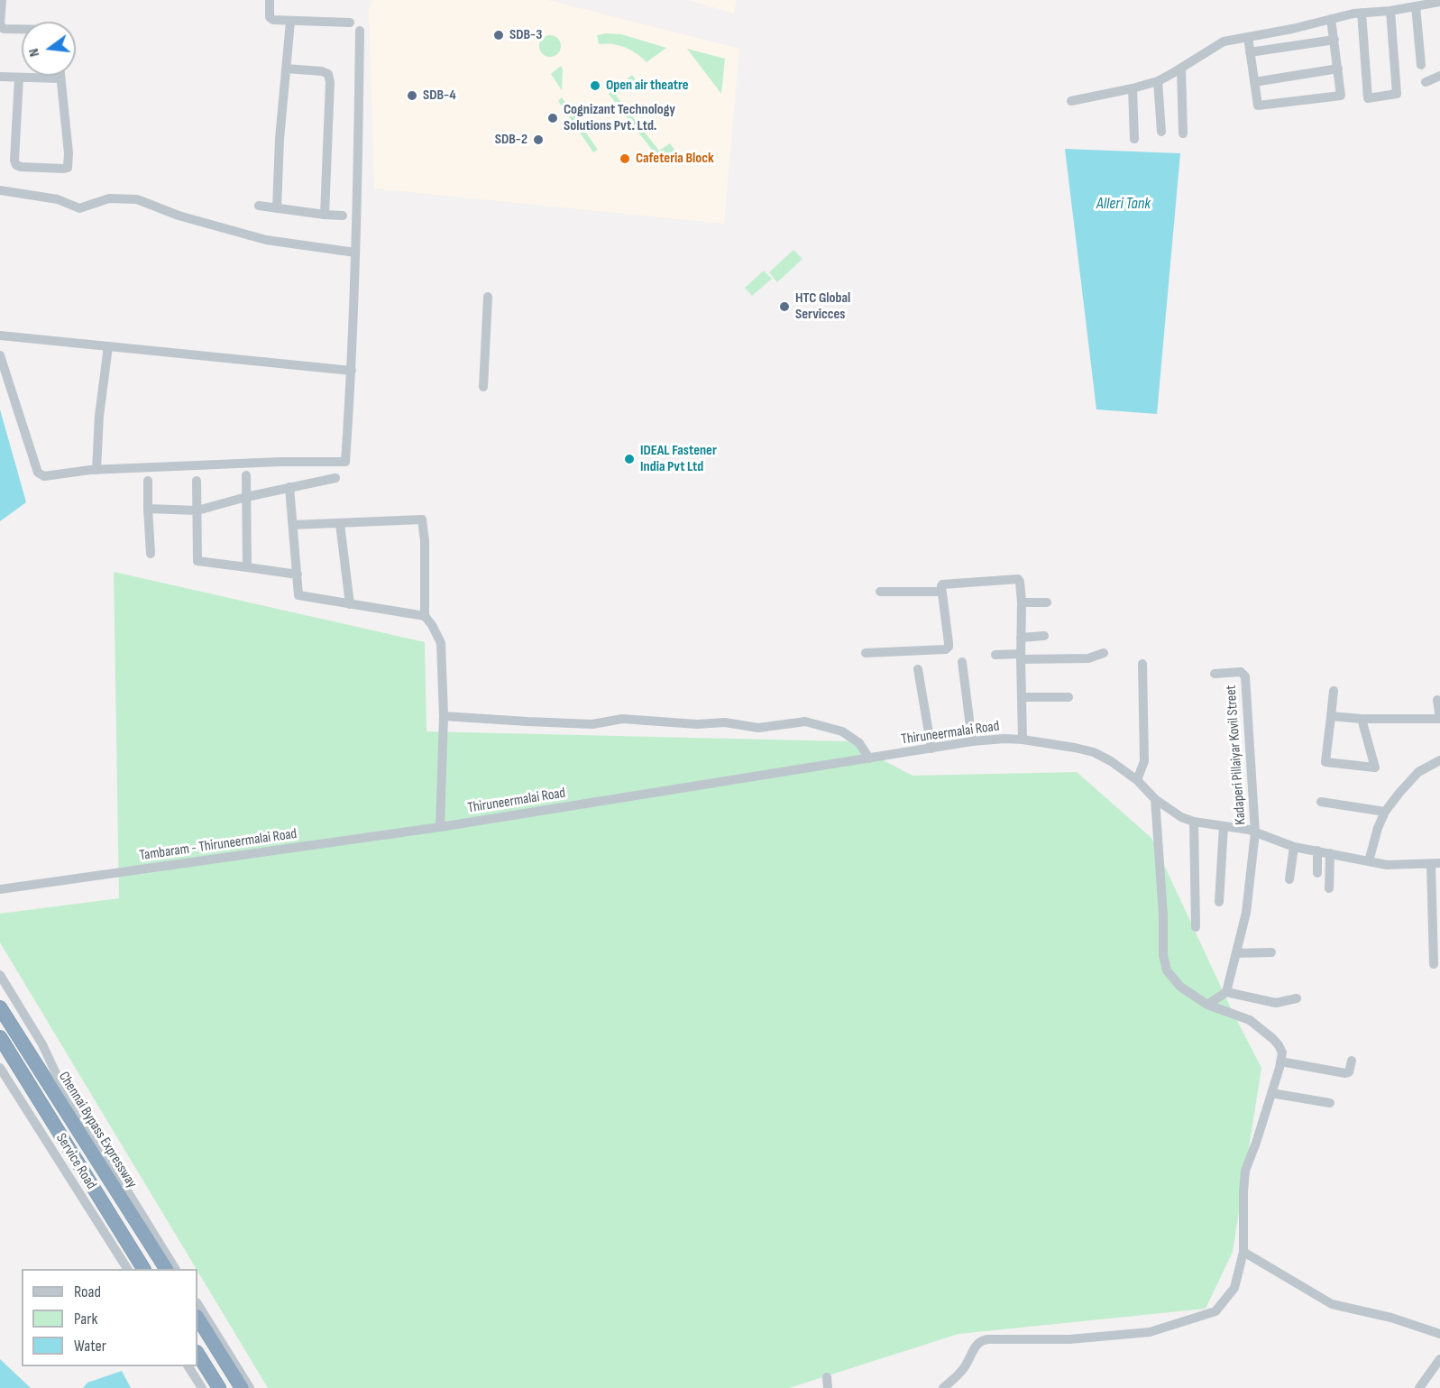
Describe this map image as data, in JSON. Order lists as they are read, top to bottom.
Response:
{
  "streets": {
    "highway": ["Chennai Bypass Expressway"],
    "street": [
      "Thiruneermalai Road",
      "Kadaperi Pillaiyar Kovil Street",
      "Tambaram - Thiruneermalai Road",
      "Service Road"
    ]
  },
  "crossings": [
    ["Thiruneermalai Road", "Kadaperi Pillaiyar Kovil Street"],
    ["Thiruneermalai Road", "Tambaram - Thiruneermalai Road"]
  ],
  "water": ["Alleri Tank"],
  "places": [
    "SDB-3",
    "Open air theatre",
    "SDB-4",
    "Cognizant Technology Solutions Pvt. Ltd.",
    "SDB-2",
    "Cafeteria Block",
    "HTC Global Servicces",
    "IDEAL Fastener India Pvt Ltd"
  ],
  "legend": ["Road", "Park", "Water"],
  "north": "left"
}
